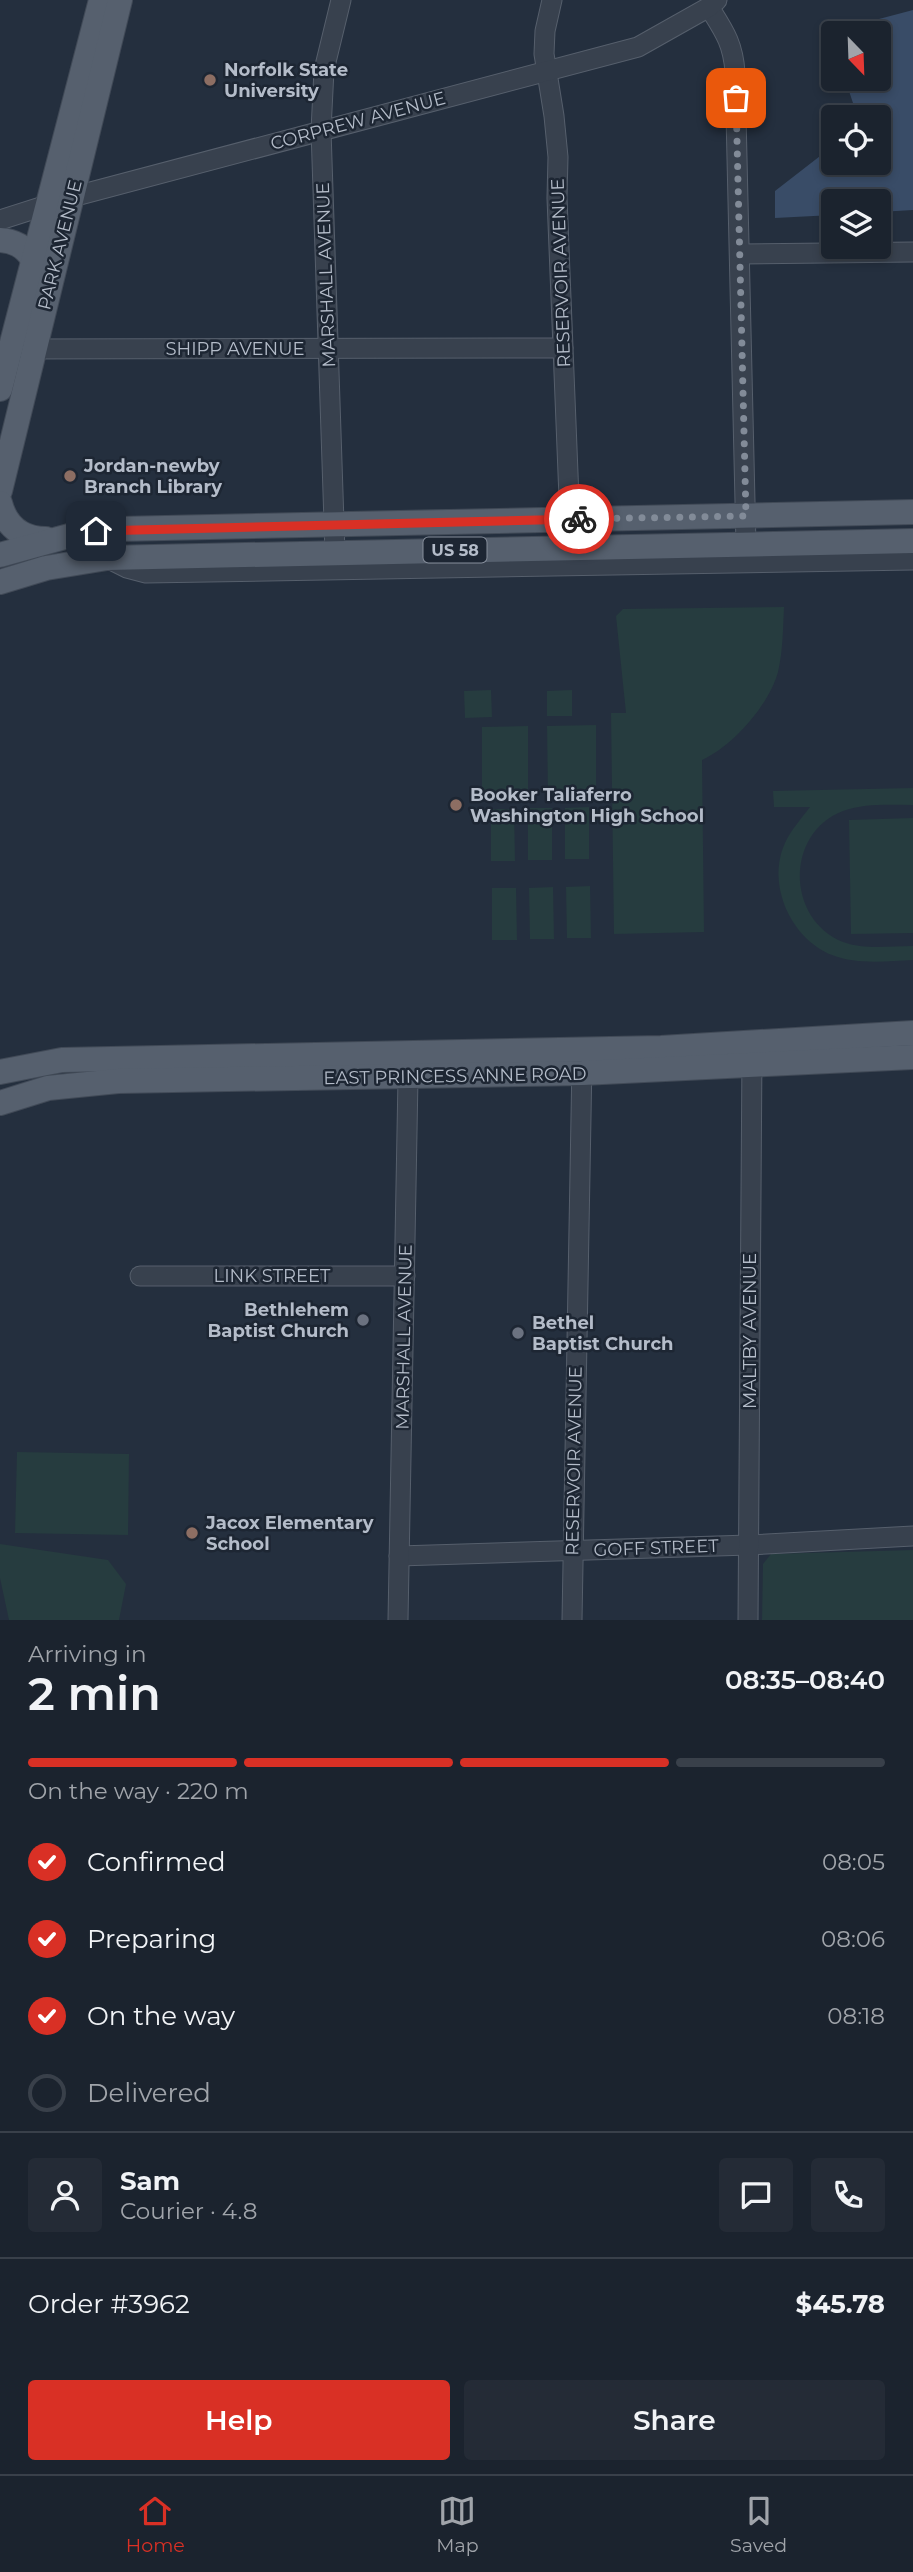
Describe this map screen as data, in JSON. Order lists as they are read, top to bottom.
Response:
{
  "streets": {
    "main road": ["PARK AVENUE", "US 58", "EAST PRINCESS ANNE ROAD"],
    "street": [
      "CORPREW AVENUE",
      "RESERVOIR AVENUE",
      "MARSHALL AVENUE",
      "SHIPP AVENUE",
      "LINK STREET",
      "MALTBY AVENUE",
      "GOFF STREET"
    ]
  },
  "crossings": [
    ["CORPREW AVENUE", "PARK AVENUE"],
    ["CORPREW AVENUE", "RESERVOIR AVENUE"],
    ["CORPREW AVENUE", "MARSHALL AVENUE"],
    ["PARK AVENUE", "SHIPP AVENUE"],
    ["RESERVOIR AVENUE", "SHIPP AVENUE"],
    ["RESERVOIR AVENUE", "US 58"],
    ["RESERVOIR AVENUE", "EAST PRINCESS ANNE ROAD"],
    ["RESERVOIR AVENUE", "GOFF STREET"],
    ["MARSHALL AVENUE", "SHIPP AVENUE"],
    ["MARSHALL AVENUE", "US 58"],
    ["MARSHALL AVENUE", "EAST PRINCESS ANNE ROAD"],
    ["MARSHALL AVENUE", "LINK STREET"],
    ["MARSHALL AVENUE", "GOFF STREET"],
    ["EAST PRINCESS ANNE ROAD", "MALTBY AVENUE"],
    ["MALTBY AVENUE", "GOFF STREET"]
  ],
  "places": [
    "Norfolk State University",
    "Jordan-newby Branch Library",
    "Booker Taliaferro Washington High School",
    "Bethlehem Baptist Church",
    "Bethel Baptist Church",
    "Jacox Elementary School"
  ],
  "north": "bottom right",
  "page": {
    "heading": ["2 min", "Arriving in", "08:35–08:40"],
    "panel": [
      "Sam",
      "Courier · 4.8",
      "Order #3962",
      "$45.78"
    ],
    "bar": "On the way · 220 m",
    "list": [
      ["Confirmed", "08:05"],
      ["Preparing", "08:06"],
      ["On the way", "08:18"],
      "Delivered"
    ],
    "buttons": ["Help", "Share"],
    "tabs": ["Home", "Map", "Saved"]
  }
}
